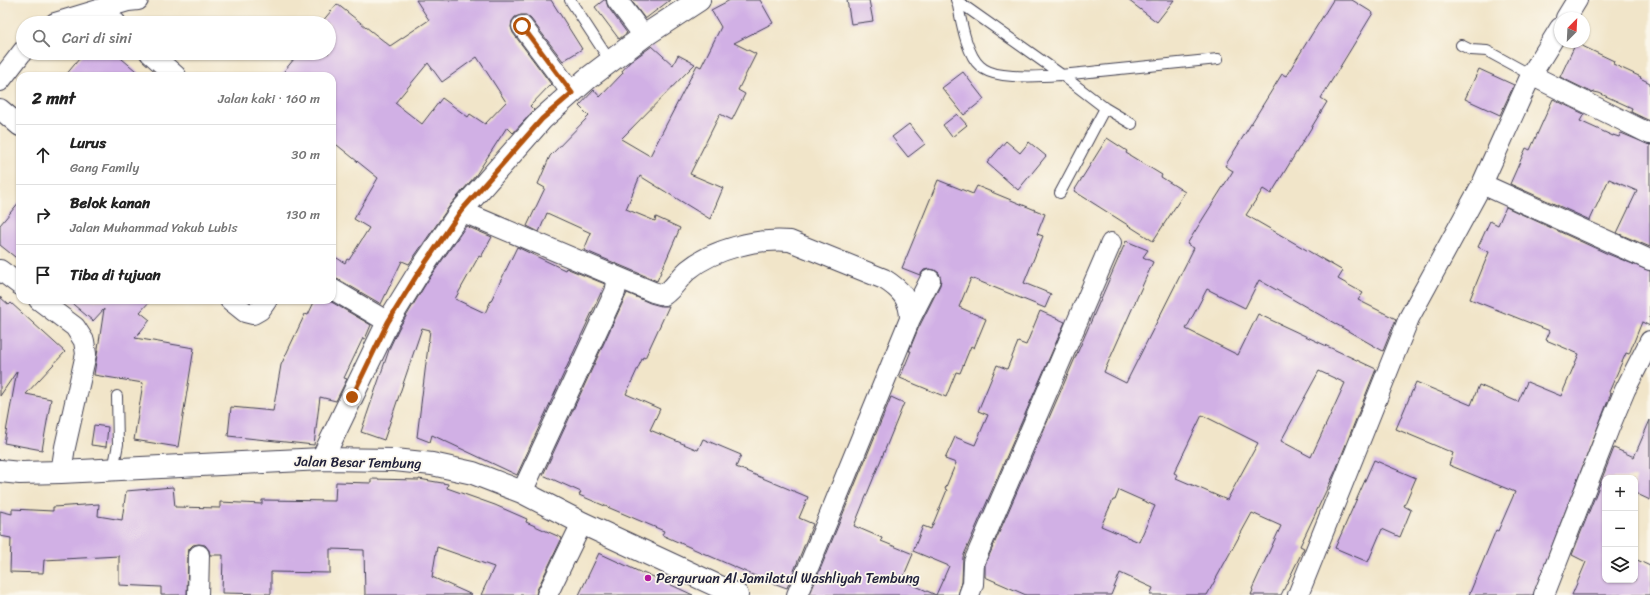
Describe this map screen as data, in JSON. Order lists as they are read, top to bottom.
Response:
{
  "streets": {
    "main road": ["Jalan Besar Tembung"]
  },
  "places": ["Perguruan Al Jamilatul Washliyah Tembung"],
  "north": "top right",
  "page": {
    "search": "Cari di sini",
    "heading": ["2 mnt", "Jalan kaki · 160 m"],
    "list": [
      ["Lurus", "Gang Family", "30 m"],
      ["Belok kanan", "Jalan Muhammad Yakub Lubis", "130 m"],
      "Tiba di tujuan"
    ],
    "map_buttons": ["+", "−"]
  }
}
